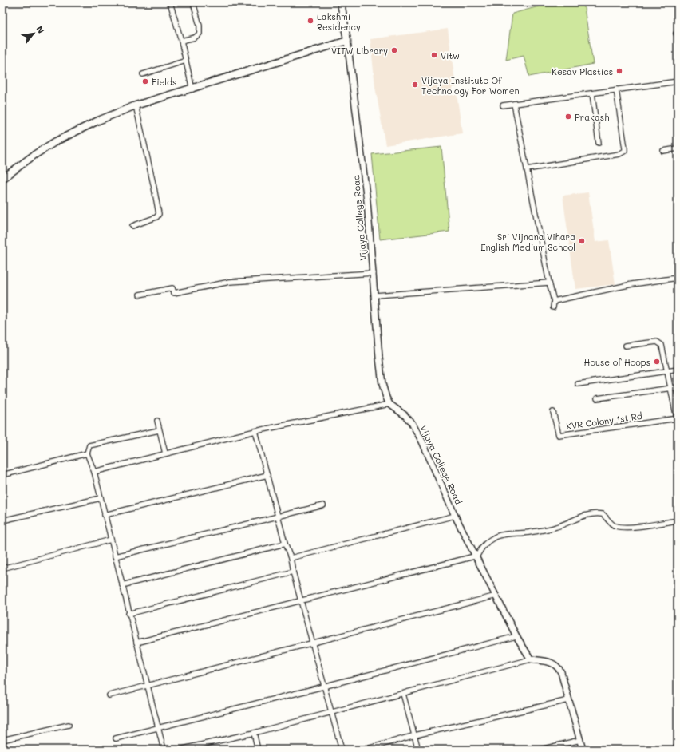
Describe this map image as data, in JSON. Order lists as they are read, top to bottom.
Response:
{
  "streets": {
    "street": ["Vijaya College Road", "KVR Colony 1st Rd"]
  },
  "places": [
    "Lakshmi Residency",
    "VITW Library",
    "Vitw",
    "Kesav Plastics",
    "Fields",
    "Vijaya Institute Of Technology For Women",
    "Prakash",
    "Sri Vijnana Vihara English Medium School",
    "House of Hoops"
  ],
  "north": "top right"
}
